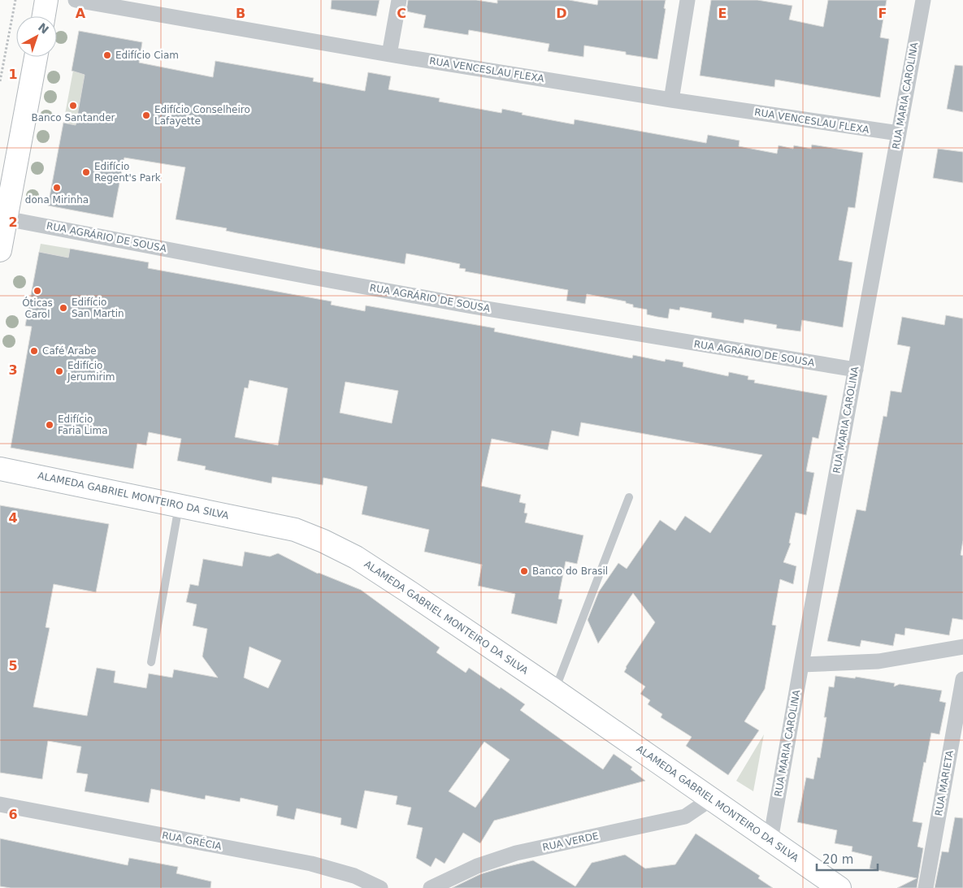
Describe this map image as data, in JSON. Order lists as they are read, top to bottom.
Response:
{
  "streets": {
    "main road": ["ALAMEDA GABRIEL MONTEIRO DA SILVA"],
    "street": [
      "RUA VENCESLAU FLEXA",
      "RUA MARIA CAROLINA",
      "RUA AGRÁRIO DE SOUSA",
      "RUA MARIETA",
      "RUA GRÉCIA",
      "RUA VERDE"
    ]
  },
  "crossings": [
    ["RUA VENCESLAU FLEXA", "RUA MARIA CAROLINA"],
    ["RUA MARIA CAROLINA", "RUA AGRÁRIO DE SOUSA"],
    ["RUA MARIA CAROLINA", "ALAMEDA GABRIEL MONTEIRO DA SILVA"],
    ["ALAMEDA GABRIEL MONTEIRO DA SILVA", "RUA VERDE"]
  ],
  "places": [
    "Edifício Ciam",
    "Banco Santander",
    "Edifício Conselheiro Lafayette",
    "Edifício Regent's Park",
    "dona Mirinha",
    "Óticas Carol",
    "Edifício San Martin",
    "Café Arabe",
    "Edifício Jerumirim",
    "Edifício Faria Lima",
    "Banco do Brasil"
  ],
  "scale_bar": "20 m",
  "north": "top right",
  "grid": {
    "columns": [
      "A",
      "B",
      "C",
      "D",
      "E",
      "F"
    ],
    "rows": [
      "1",
      "2",
      "3",
      "4",
      "5",
      "6"
    ]
  }
}
